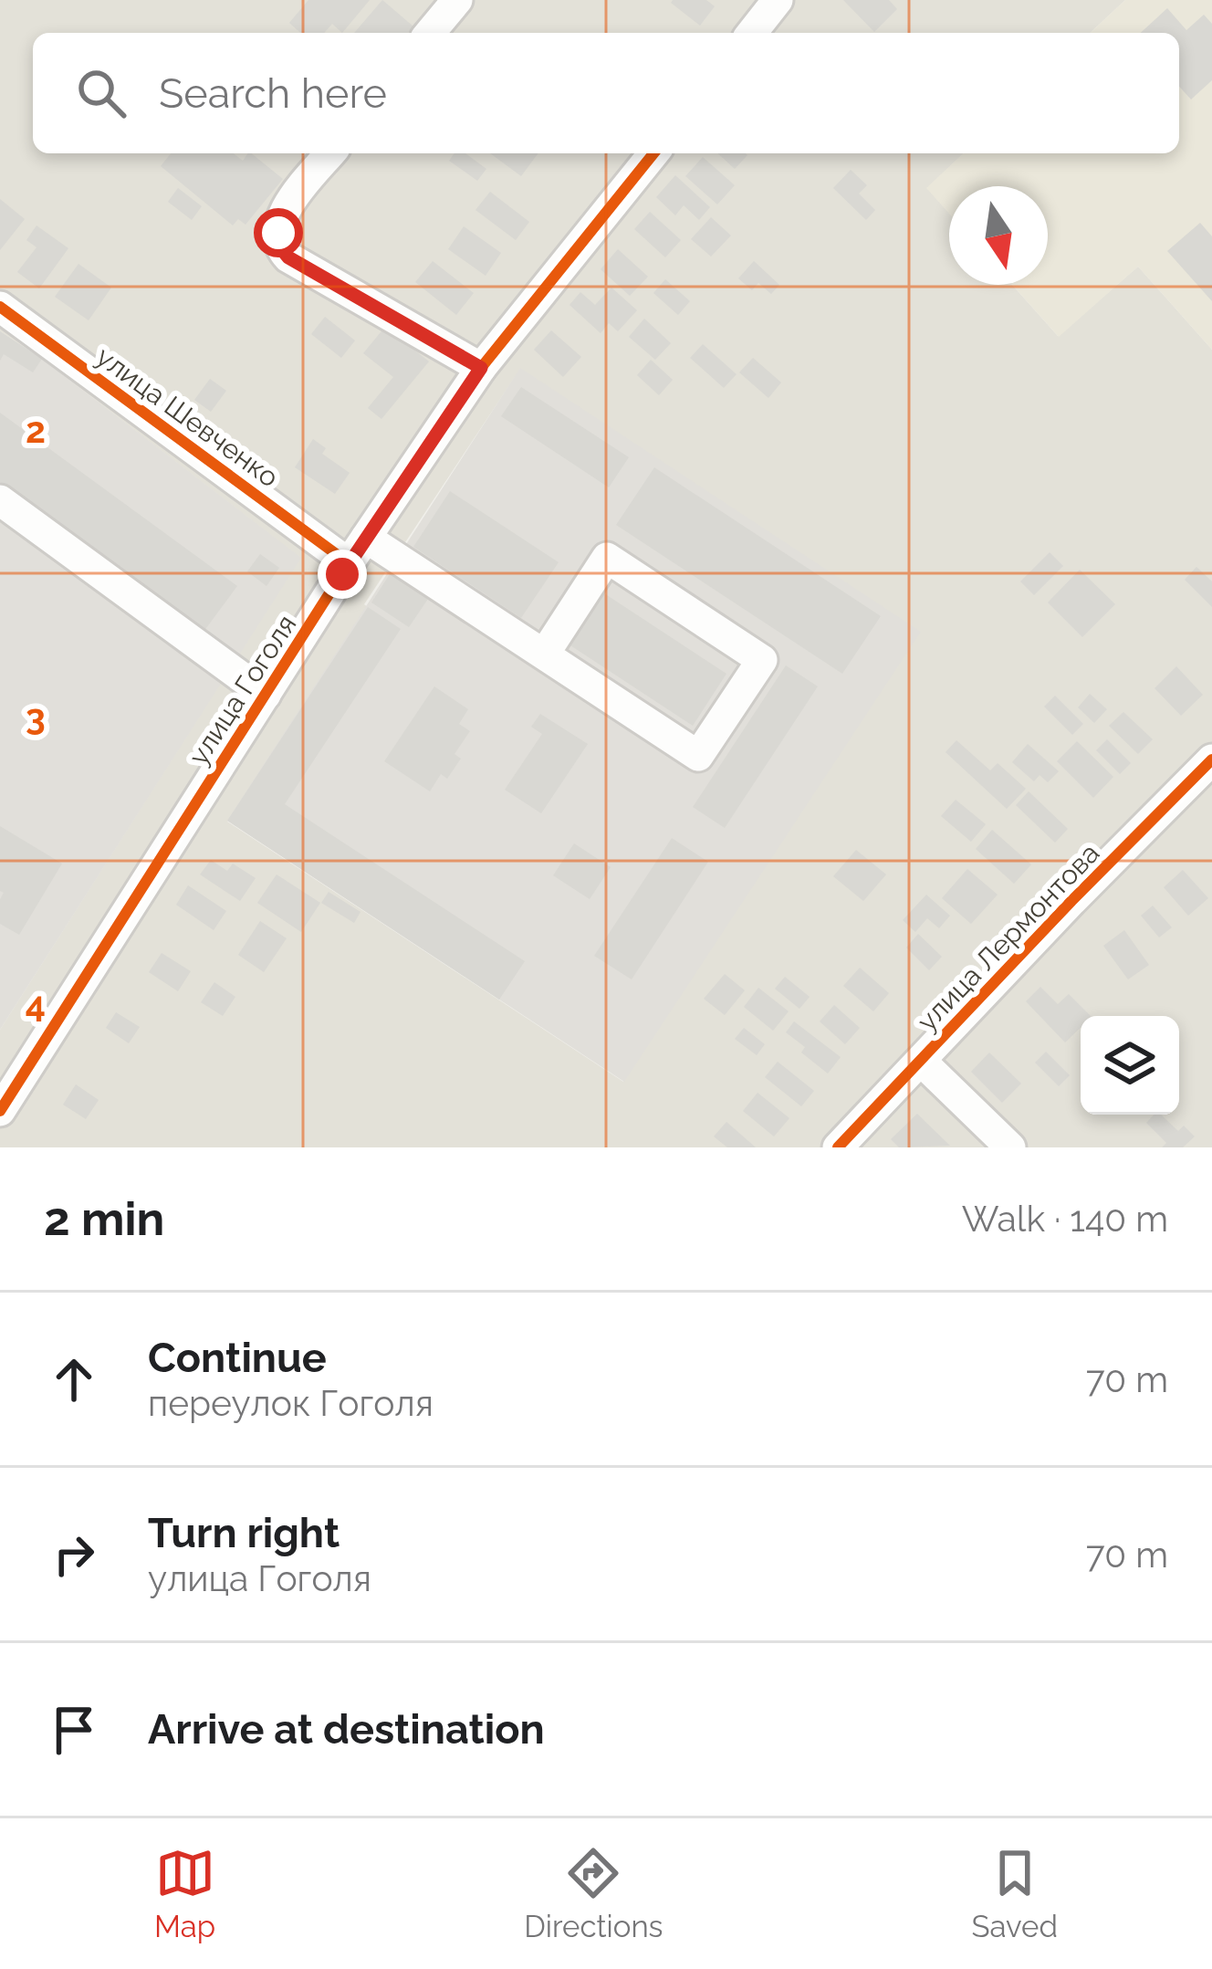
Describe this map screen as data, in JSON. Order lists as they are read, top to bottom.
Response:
{
  "streets": {
    "street": ["улица Шевченко", "улица Гоголя", "улица Лермонтова"]
  },
  "crossings": [
    ["улица Шевченко", "улица Гоголя"]
  ],
  "north": "bottom",
  "page": {
    "search": "Search here",
    "heading": ["2 min", "Walk · 140 m"],
    "list": [
      ["Continue", "переулок Гоголя", "70 m"],
      ["Turn right", "улица Гоголя", "70 m"],
      "Arrive at destination"
    ],
    "nav": ["Map", "Directions", "Saved"]
  },
  "grid": {
    "rows": ["2", "3", "4"]
  }
}
